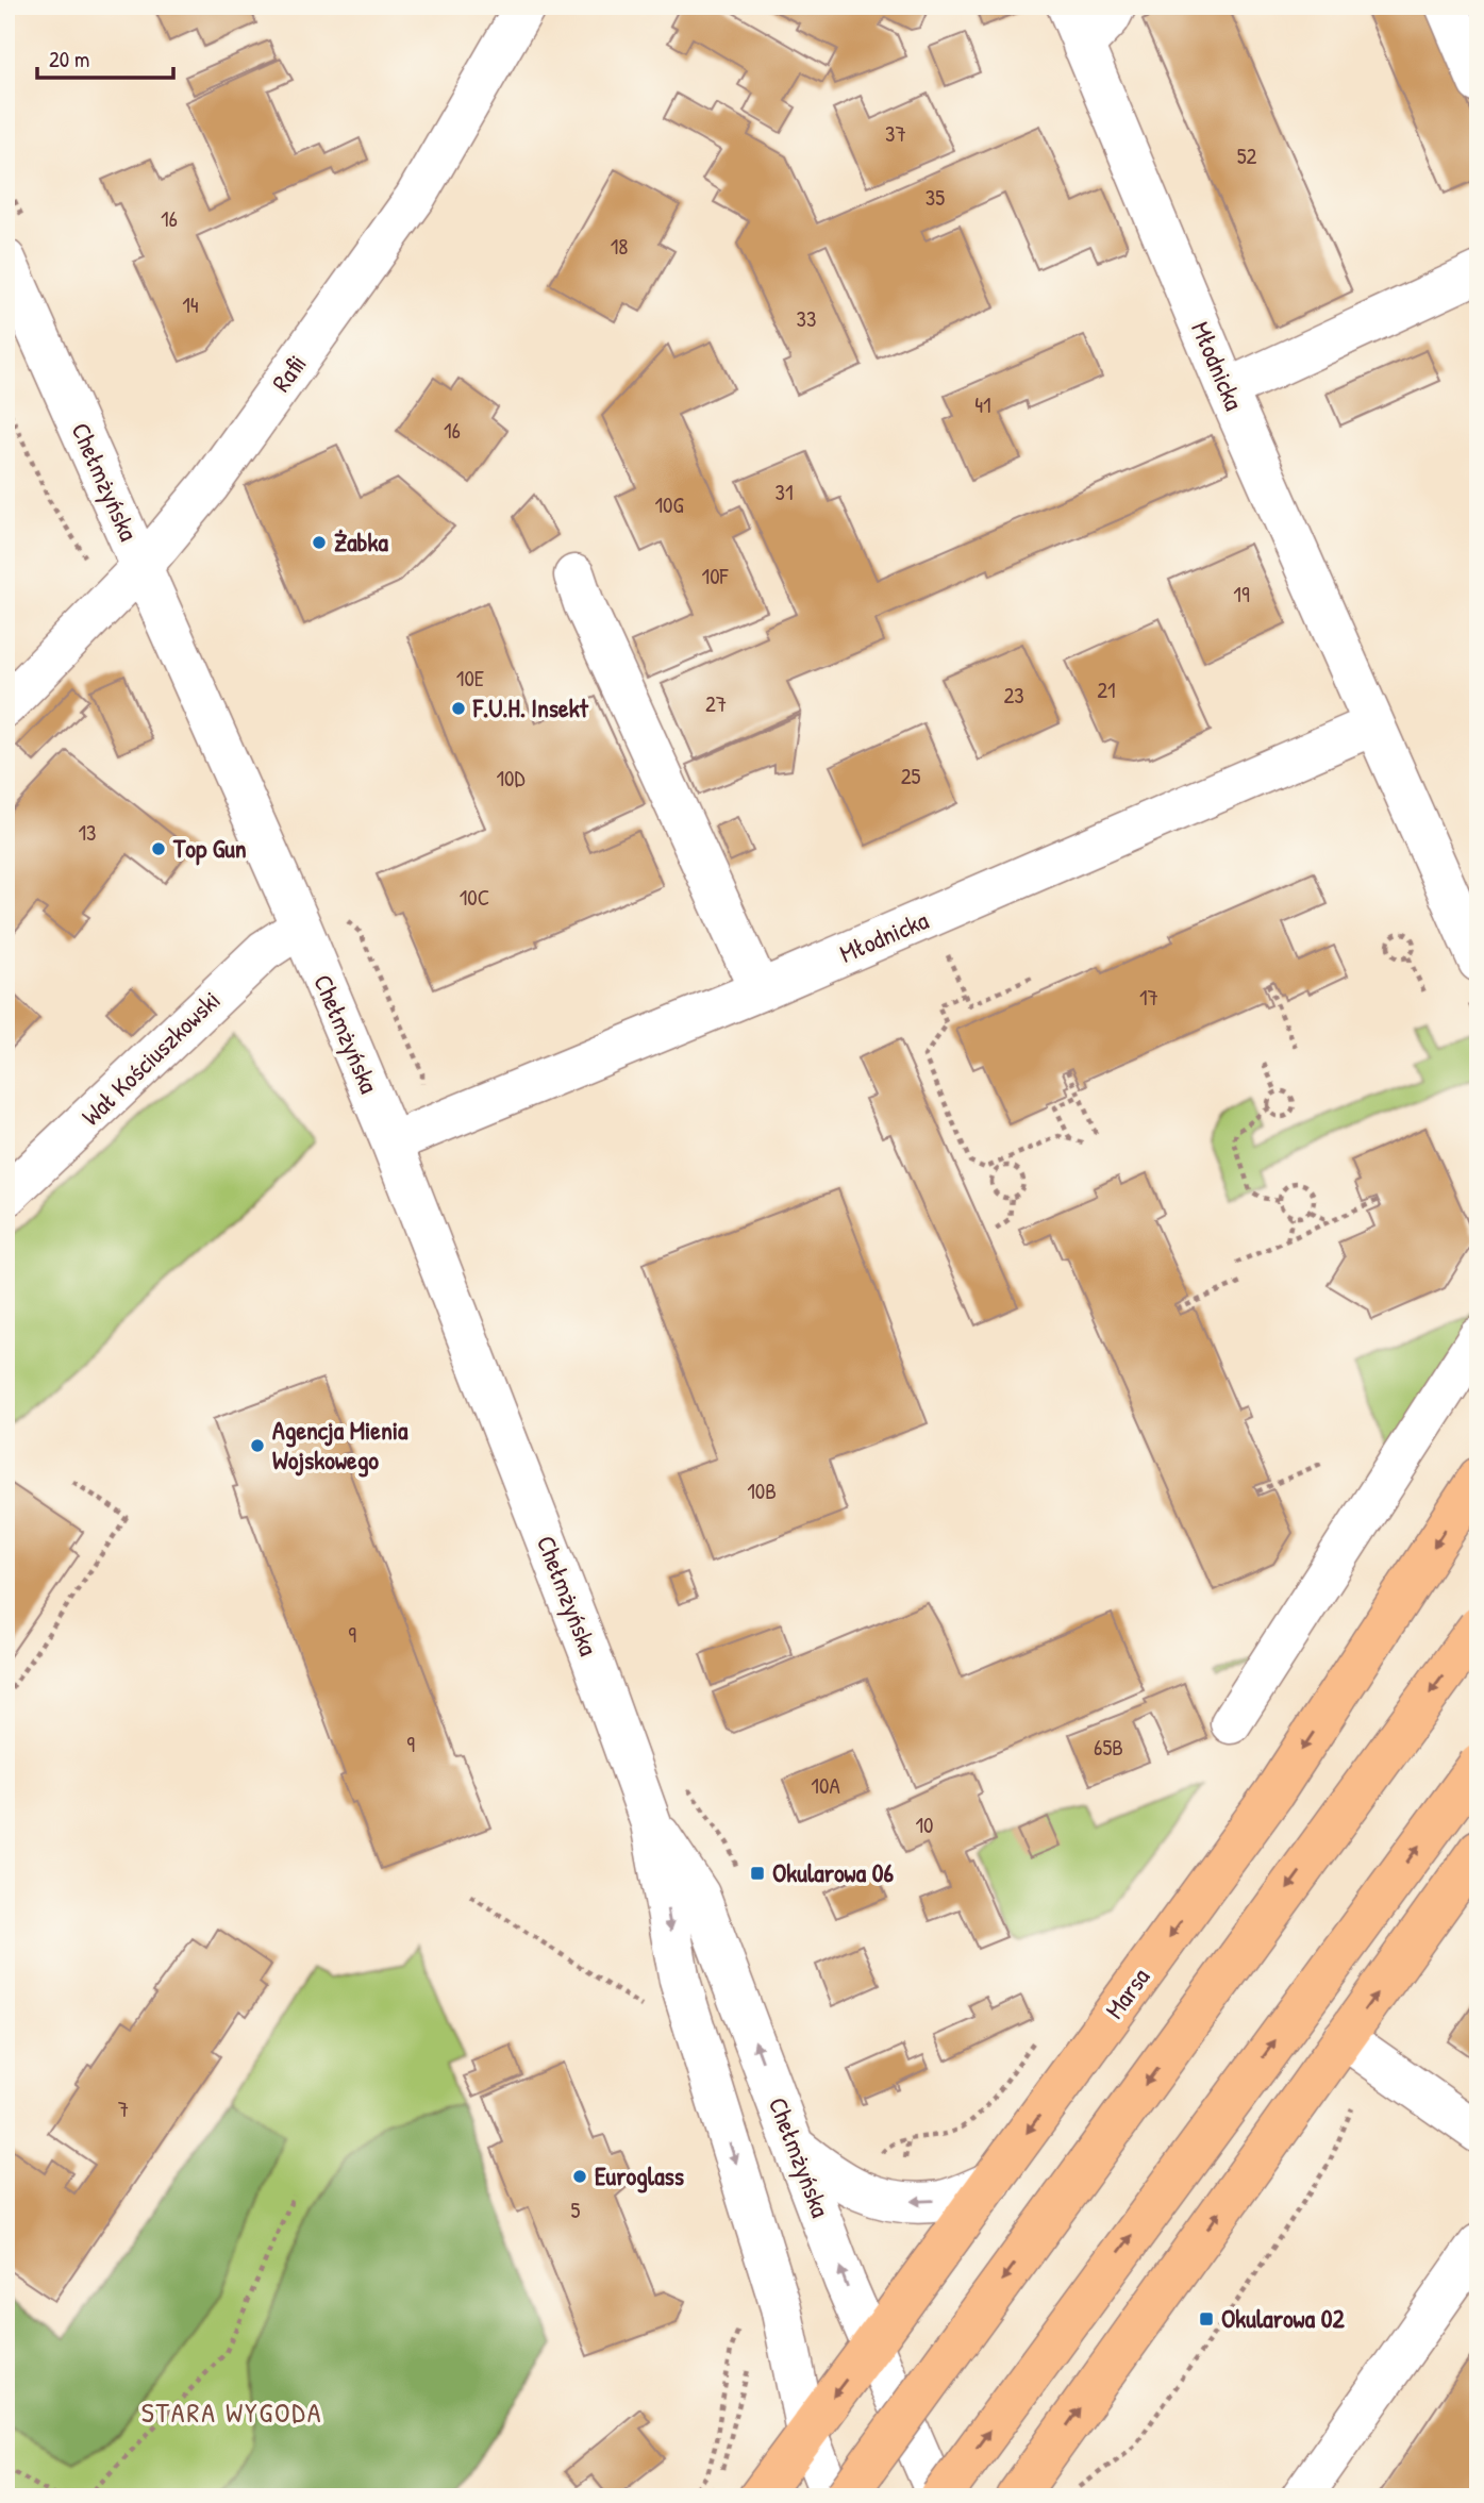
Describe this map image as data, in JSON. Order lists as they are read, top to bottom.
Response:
{
  "streets": {
    "main road": ["Marsa"],
    "street": [
      "Młodnicka",
      "Rafii",
      "Chełmżyńska",
      "Wał Kościuszkowski"
    ]
  },
  "crossings": [
    ["Młodnicka", "Chełmżyńska"],
    ["Rafii", "Chełmżyńska"],
    ["Chełmżyńska", "Wał Kościuszkowski"],
    ["Chełmżyńska", "Marsa"]
  ],
  "districts": ["STARA WYGODA"],
  "places": {
    "other": [
      "Żabka",
      "F.U.H. Insekt",
      "Top Gun",
      "Agencja Mienia Wojskowego",
      "Euroglass"
    ],
    "transit": ["Okularowa 06", "Okularowa 02"]
  },
  "house_numbers": [
    "37",
    "52",
    "35",
    "16",
    "18",
    "14",
    "33",
    "41",
    "16",
    "31",
    "10G",
    "10F",
    "19",
    "10E",
    "21",
    "23",
    "27",
    "25",
    "10D",
    "13",
    "10C",
    "17",
    "10B",
    "9",
    "9",
    "65B",
    "10A",
    "10",
    "7",
    "5"
  ],
  "scale_bar": "20 m"
}
